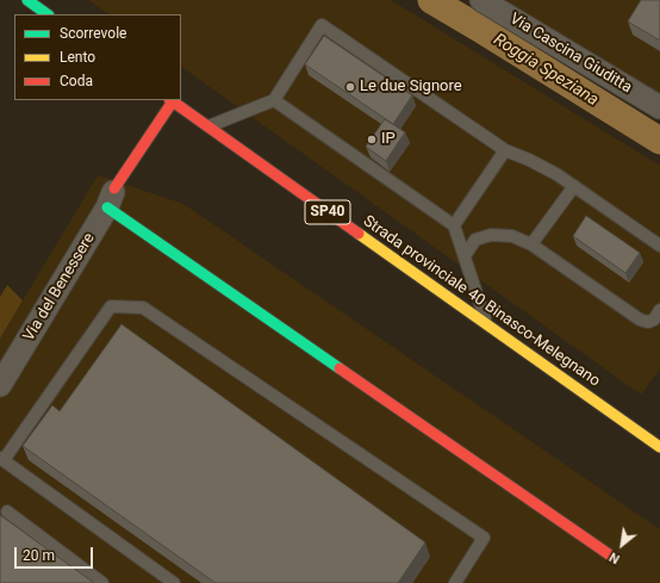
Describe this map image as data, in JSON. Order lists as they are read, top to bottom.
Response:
{
  "streets": {
    "main road": ["SP40", "Strada provinciale 40 Binasco-Melegnano"],
    "street": ["Via Cascina Giuditta", "Via del Benessere"]
  },
  "water": ["Roggia Speziana"],
  "places": ["Le due Signore", "IP"],
  "legend": ["Scorrevole", "Lento", "Coda"],
  "scale_bar": "20 m",
  "north": "bottom left"
}
